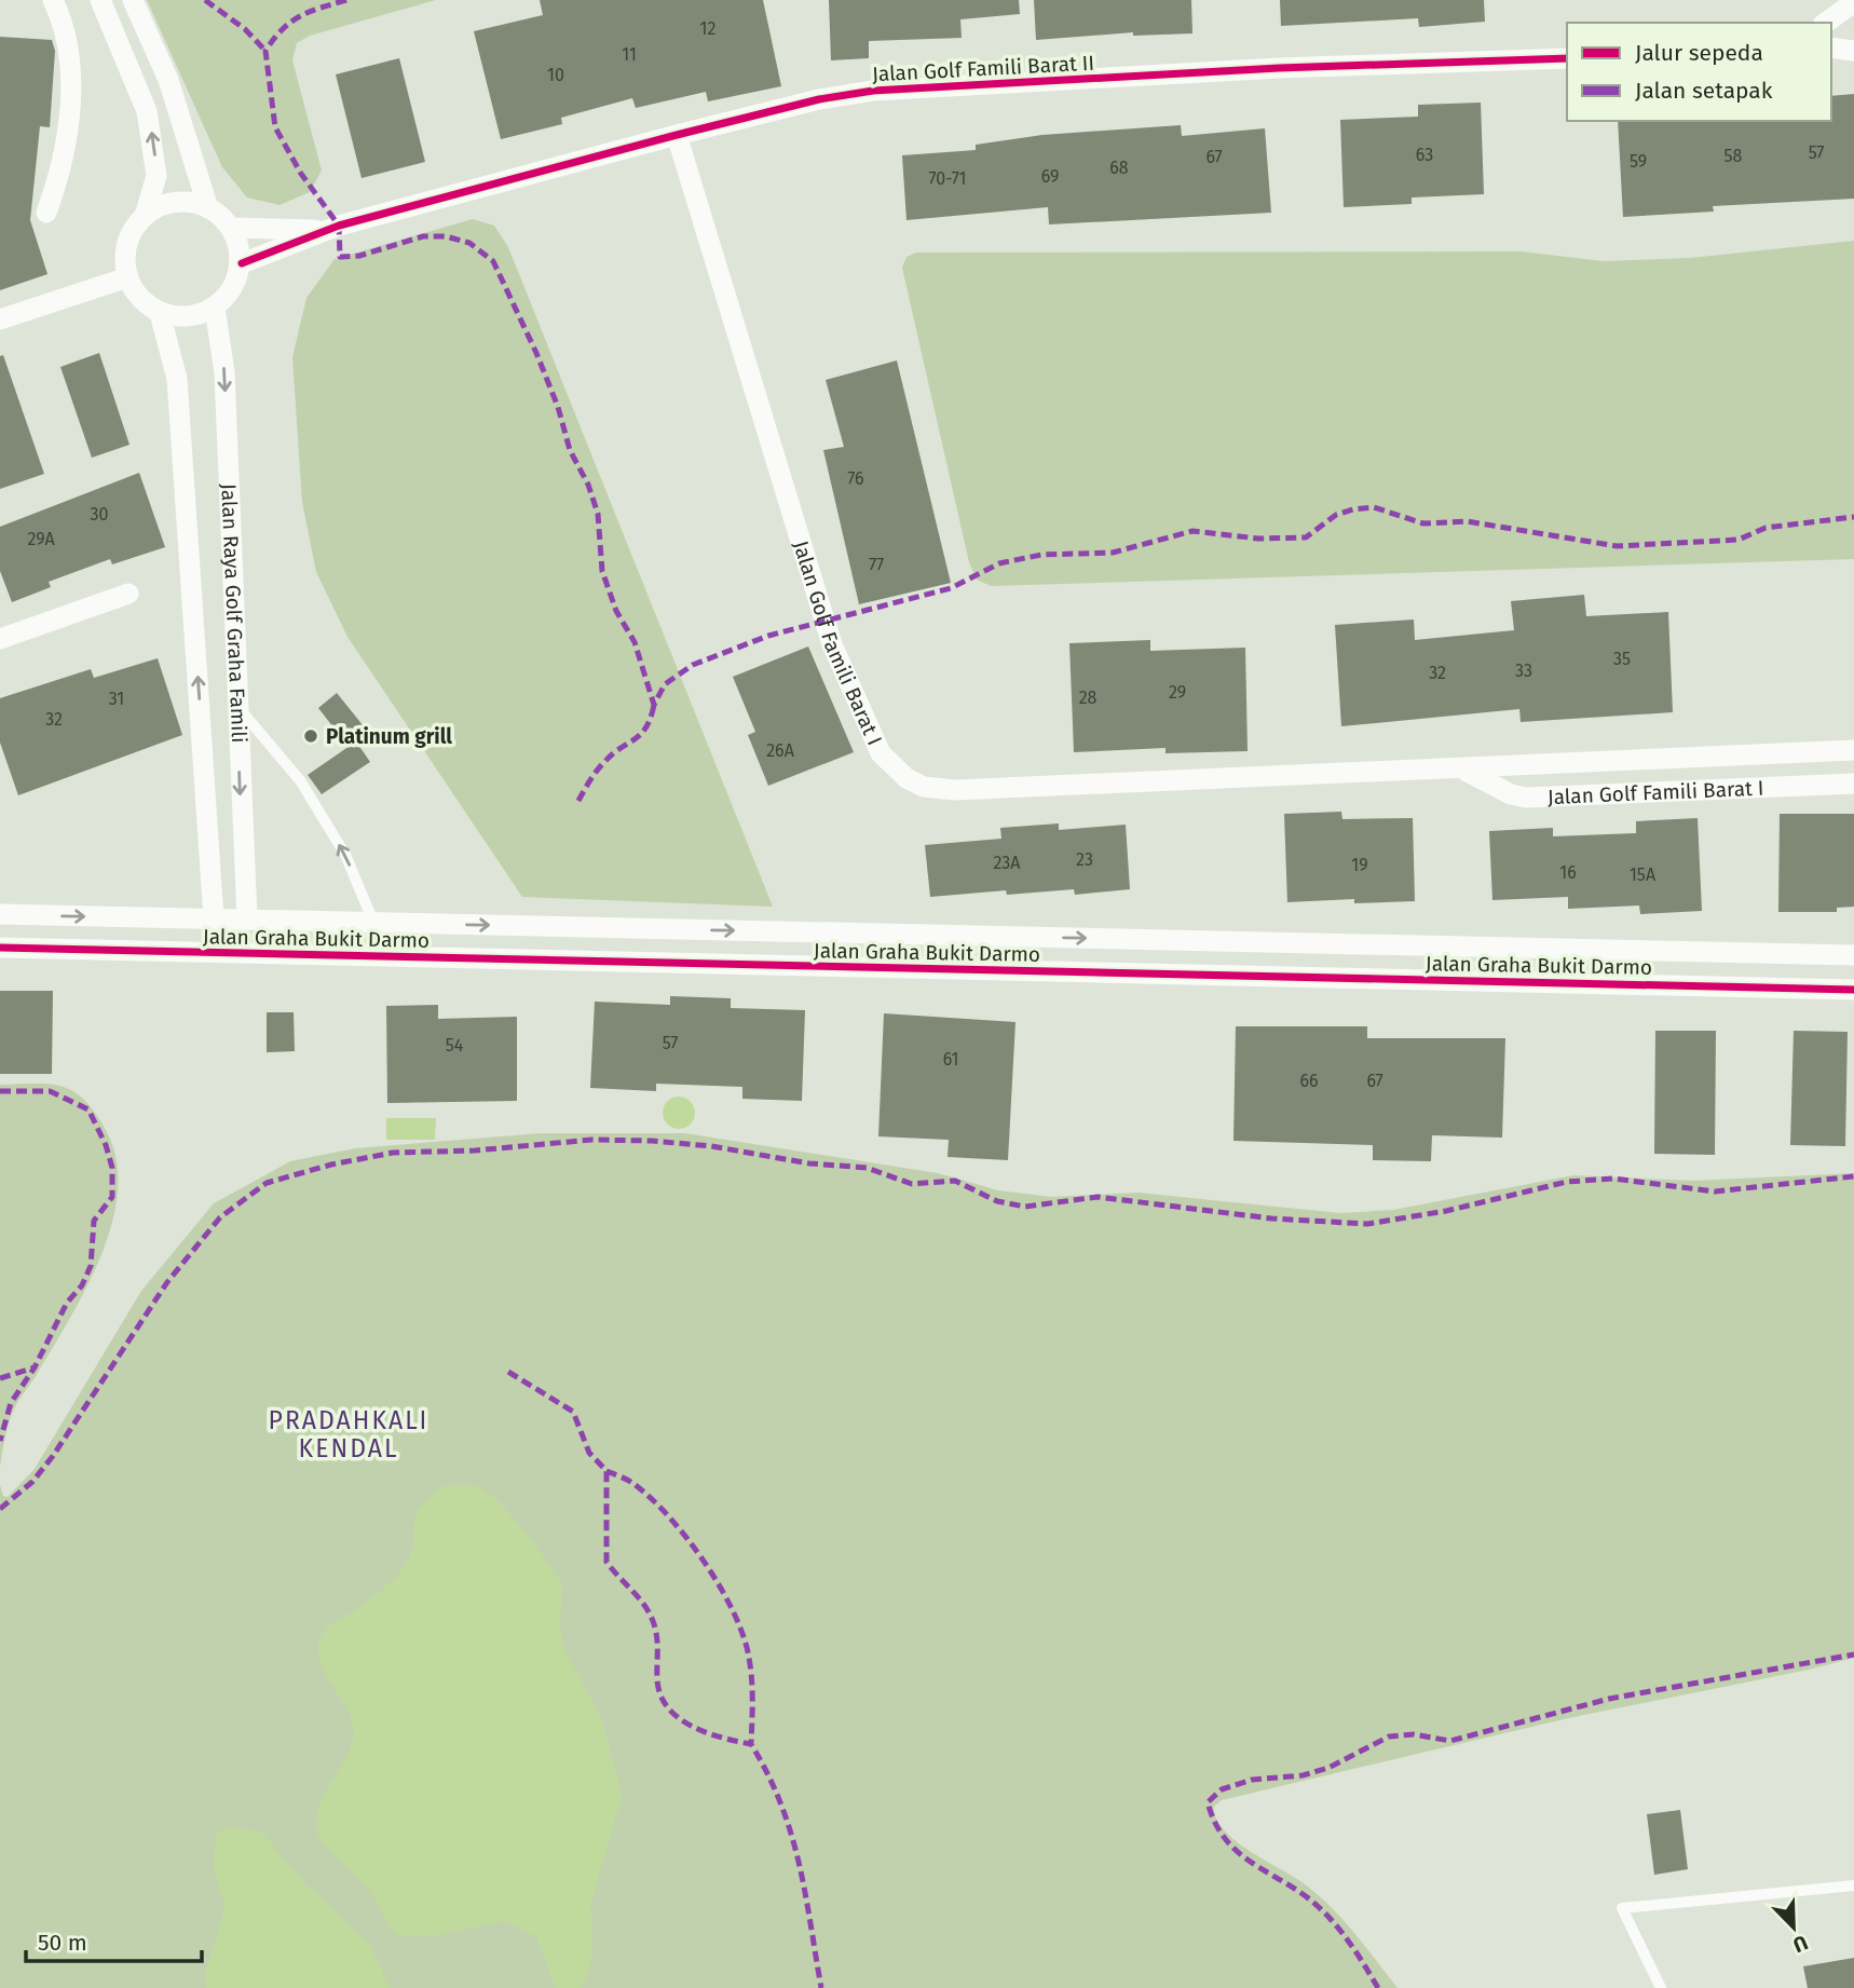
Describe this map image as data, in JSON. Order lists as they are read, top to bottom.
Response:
{
  "streets": {
    "street": [
      "Jalan Golf Famili Barat II",
      "Jalan Raya Golf Graha Famili",
      "Jalan Golf Famili Barat I",
      "Jalan Graha Bukit Darmo"
    ]
  },
  "crossings": [
    ["Jalan Golf Famili Barat II", "Jalan Raya Golf Graha Famili"],
    ["Jalan Golf Famili Barat II", "Jalan Golf Famili Barat I"],
    ["Jalan Raya Golf Graha Famili", "Jalan Graha Bukit Darmo"]
  ],
  "districts": ["PRADAHKALI KENDAL"],
  "places": ["Platinum grill"],
  "house_numbers": [
    "12",
    "11",
    "10",
    "57",
    "63",
    "58",
    "67",
    "59",
    "68",
    "69",
    "70-71",
    "76",
    "30",
    "29A",
    "77",
    "35",
    "33",
    "32",
    "29",
    "28",
    "31",
    "32",
    "26A",
    "23",
    "23A",
    "19",
    "16",
    "15A",
    "57",
    "54",
    "61",
    "66",
    "67"
  ],
  "legend": ["Jalur sepeda", "Jalan setapak"],
  "scale_bar": "50 m",
  "north": "bottom right"
}
